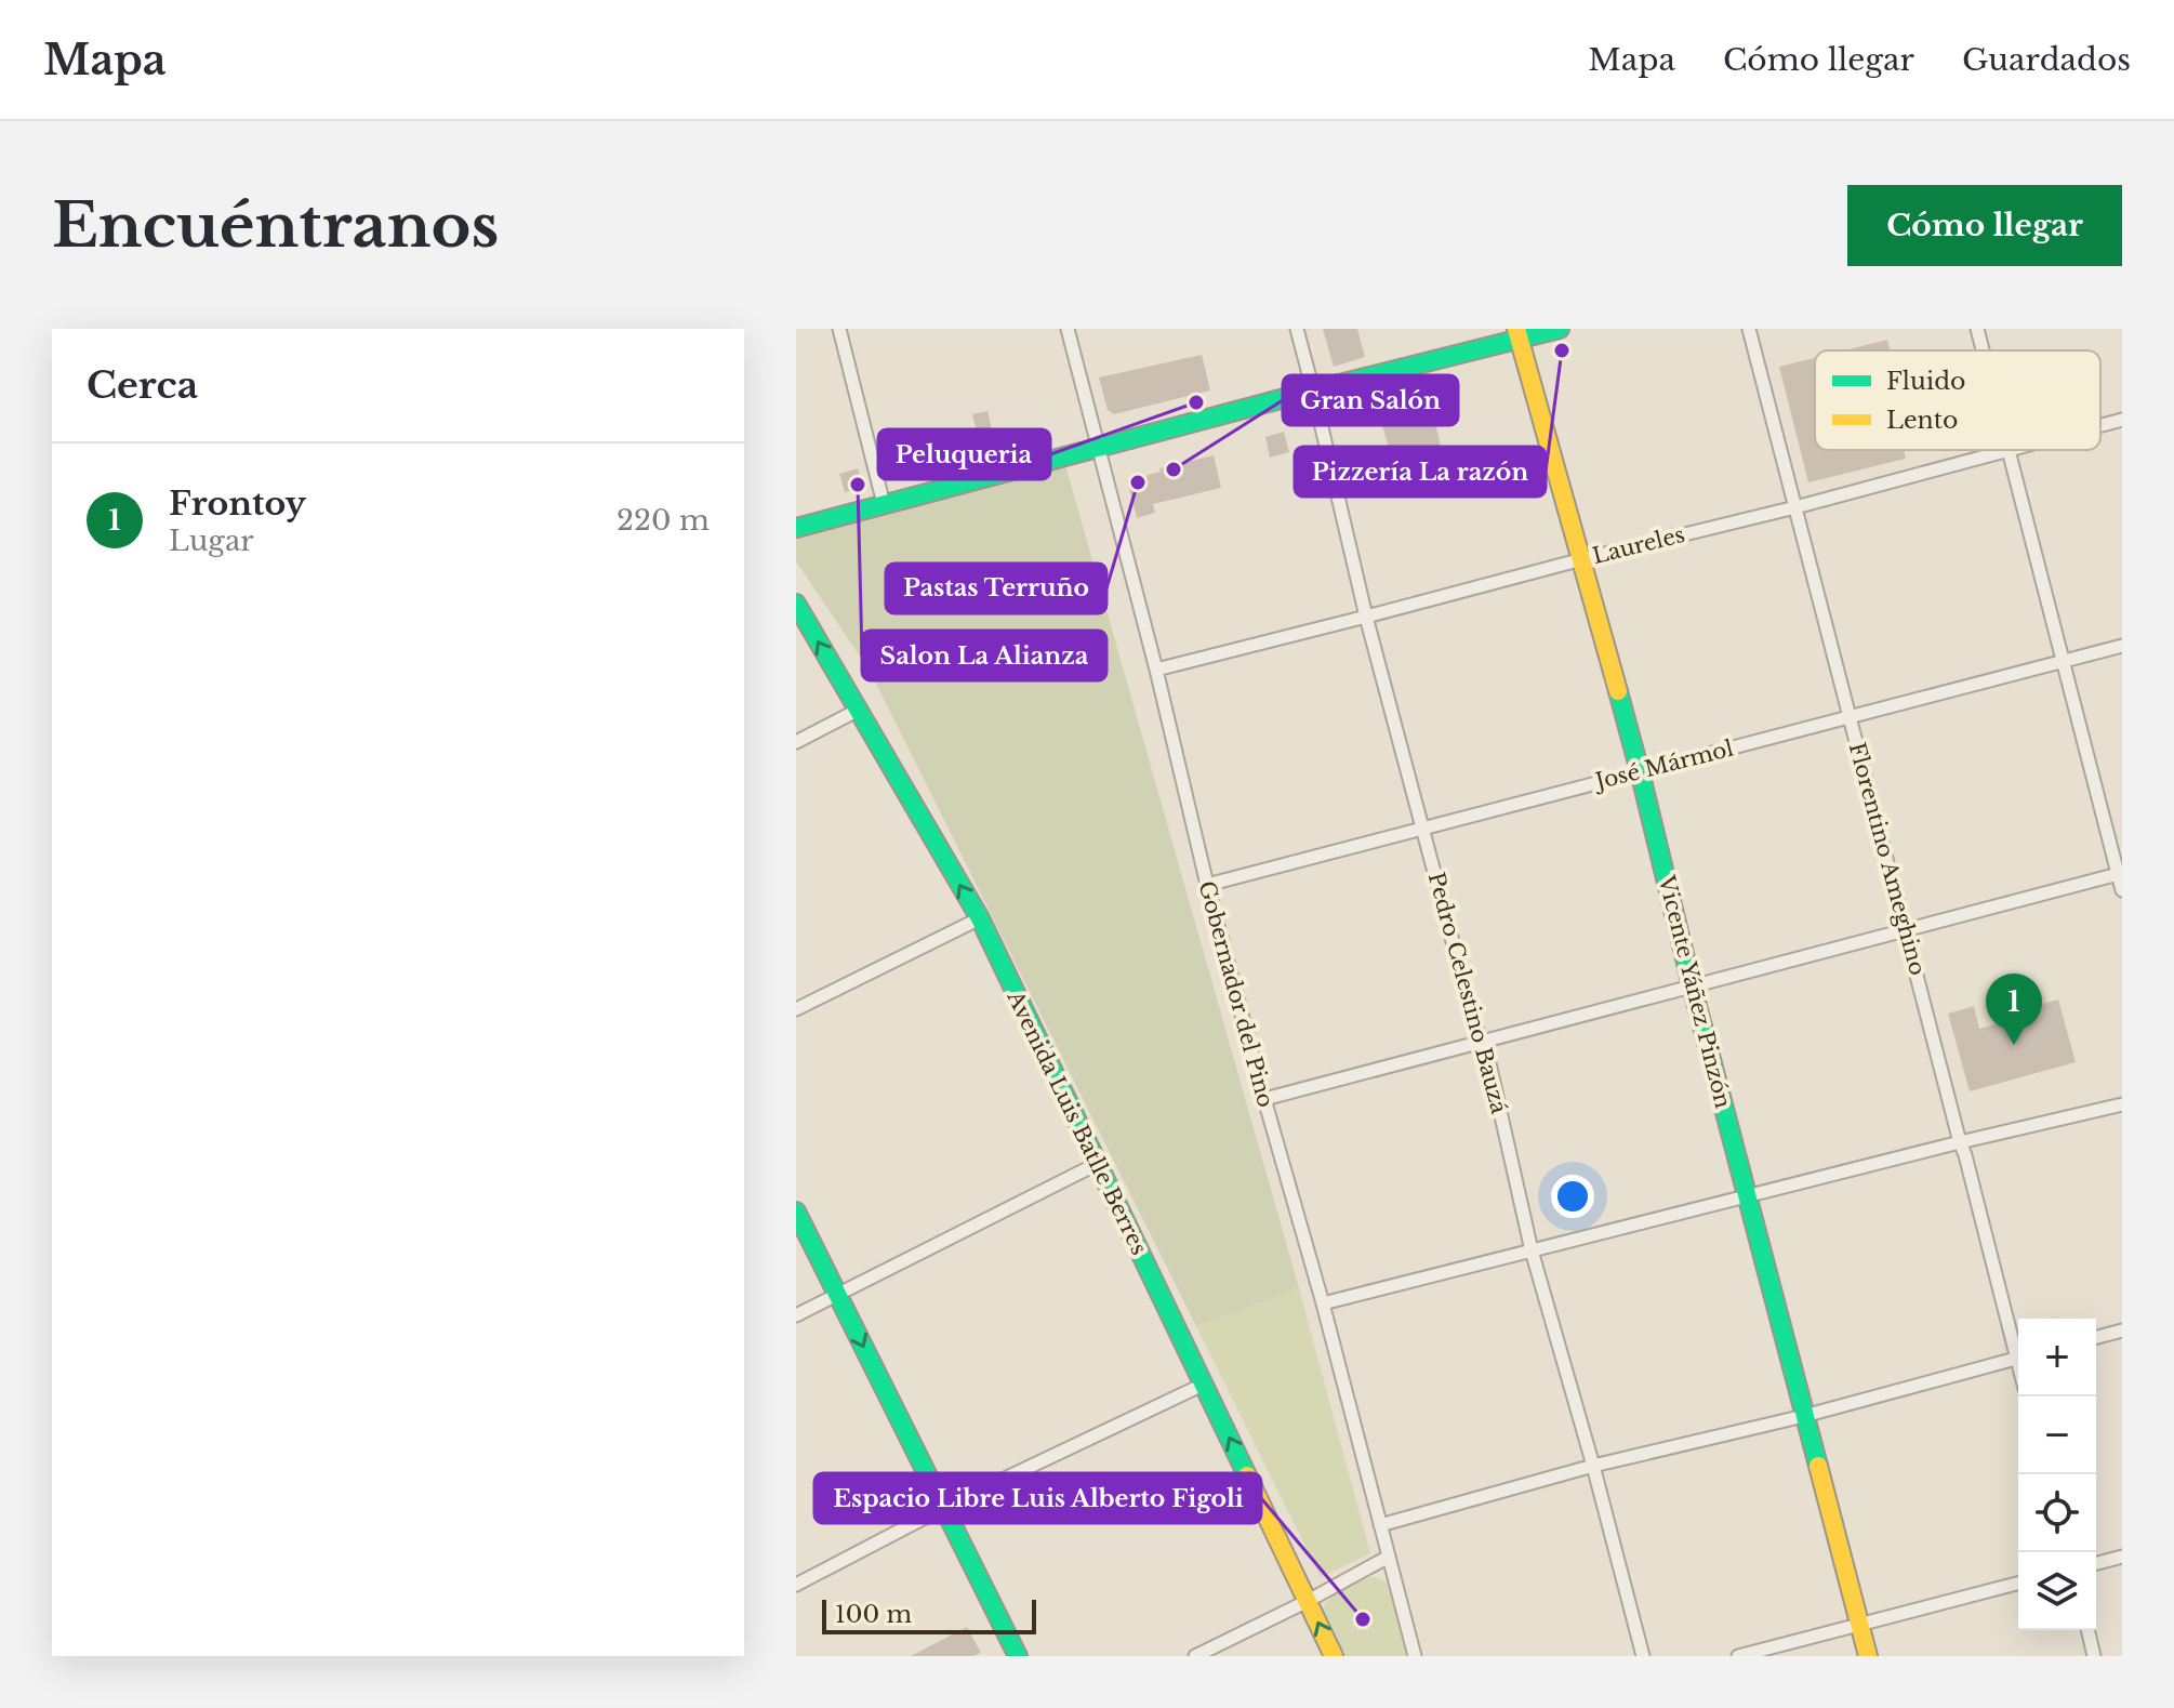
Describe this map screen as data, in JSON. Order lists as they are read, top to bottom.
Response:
{
  "streets": {
    "main road": ["Vicente Yáñez Pinzón", "Avenida Luis Batlle Berres"],
    "street": [
      "Laureles",
      "José Mármol",
      "Florentino Ameghino",
      "Pedro Celestino Bauzá",
      "Gobernador del Pino"
    ]
  },
  "crossings": [
    ["Laureles", "Florentino Ameghino"],
    ["Laureles", "Vicente Yáñez Pinzón"],
    ["Laureles", "Pedro Celestino Bauzá"],
    ["Laureles", "Gobernador del Pino"],
    ["José Mármol", "Florentino Ameghino"],
    ["José Mármol", "Vicente Yáñez Pinzón"],
    ["José Mármol", "Pedro Celestino Bauzá"],
    ["José Mármol", "Gobernador del Pino"]
  ],
  "one_way": ["Avenida Luis Batlle Berres"],
  "places": [
    "Pizzería La razón",
    "Peluqueria",
    "Gran Salón",
    "Pastas Terruño",
    "Salon La Alianza",
    "Espacio Libre Luis Alberto Figoli"
  ],
  "legend": ["Fluido", "Lento"],
  "scale_bar": "100 m",
  "page": {
    "header": "Mapa",
    "nav": ["Mapa", "Cómo llegar", "Guardados"],
    "buttons": "Cómo llegar",
    "title": "Encuéntranos",
    "heading": "Cerca",
    "list": [
      {
        "mark": "1",
        "name": "Frontoy",
        "note": "Lugar",
        "value": "220 m"
      }
    ],
    "pins": "1",
    "map_buttons": ["+", "−"],
    "scale": "100 m"
  }
}
